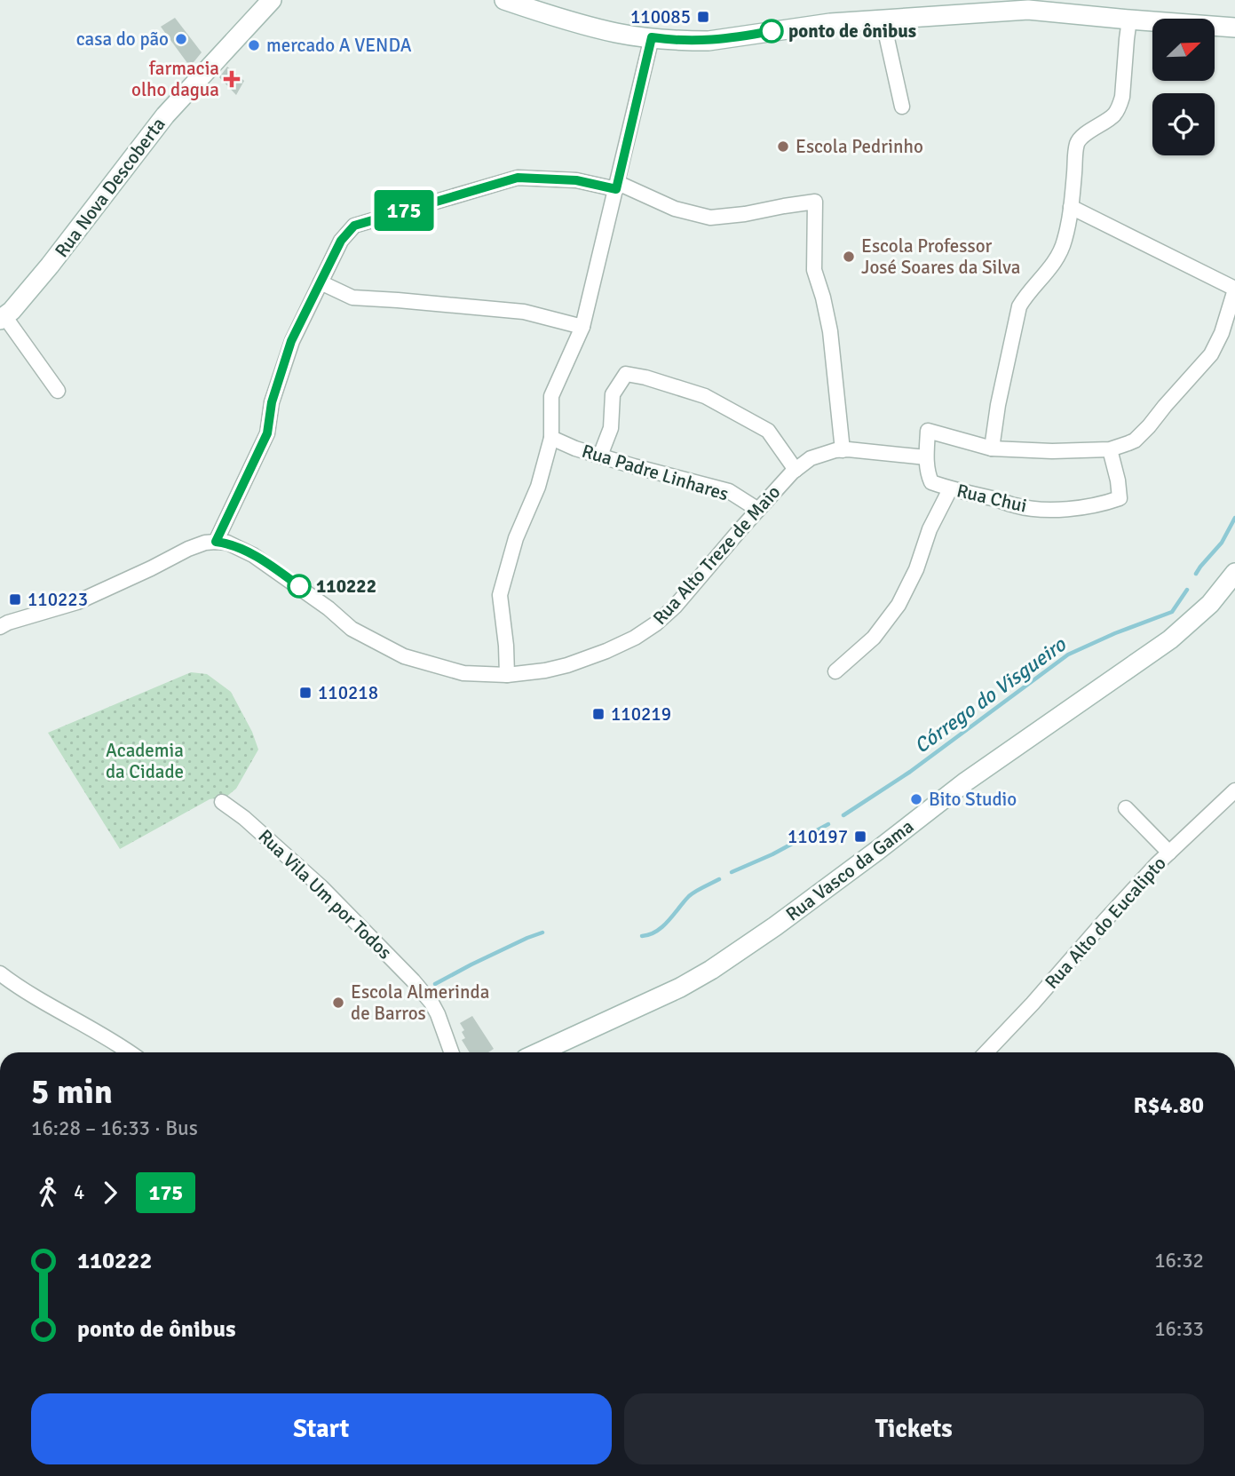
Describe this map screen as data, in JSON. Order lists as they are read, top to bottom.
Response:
{
  "streets": {
    "main road": ["Rua Nova Descoberta", "Rua Vasco da Gama"],
    "street": [
      "Rua Padre Linhares",
      "Rua Chui",
      "Rua Alto Treze de Maio",
      "Rua Vila Um por Todos",
      "Rua Alto do Eucalipto"
    ]
  },
  "crossings": [
    ["Rua Padre Linhares", "Rua Alto Treze de Maio"],
    ["Rua Chui", "Rua Alto Treze de Maio"]
  ],
  "water": ["Córrego do Visgueiro"],
  "parks": ["Academia da Cidade"],
  "places": {
    "transit": [
      "110085",
      "110223",
      "110218",
      "110219",
      "110197"
    ],
    "other": [
      "ponto de ônibus",
      "casa do pão",
      "mercado A VENDA",
      "Escola Pedrinho",
      "Escola Professor José Soares da Silva",
      "110222",
      "Bito Studio",
      "Escola Almerinda de Barros"
    ],
    "health": ["farmacia olho dagua"]
  },
  "lines": ["bus line 175"],
  "north": "top right",
  "page": {
    "on_map": "175",
    "heading": ["5 min", "16:28 – 16:33 · Bus", "R$4.80"],
    "legs": ["4", "175"],
    "list": [
      {
        "name": "110222",
        "value": "16:32"
      },
      {
        "name": "ponto de ônibus",
        "value": "16:33"
      }
    ],
    "buttons": ["Start", "Tickets"]
  }
}
